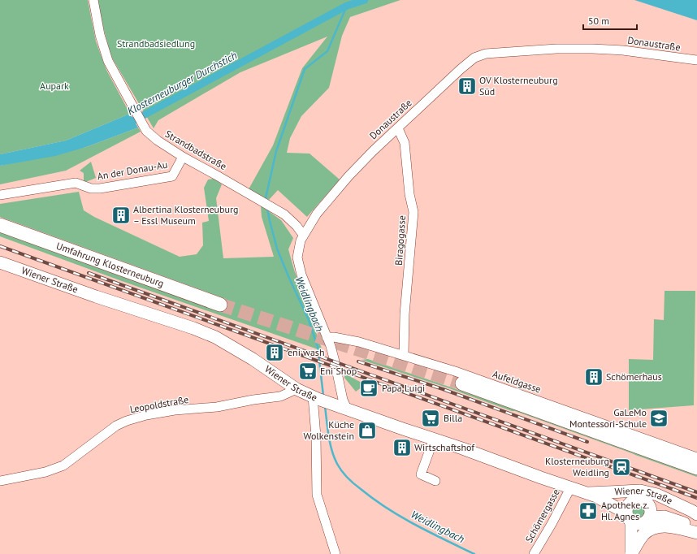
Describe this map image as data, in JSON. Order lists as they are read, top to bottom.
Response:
{
  "streets": {
    "main road": ["Umfahrung Klosterneuburg"],
    "street": [
      "Donaustraße",
      "Strandbadstraße",
      "An der Donau-Au",
      "Biragogasse",
      "Wiener Straße",
      "Aufeldgasse",
      "Leopoldstraße",
      "Schömergasse"
    ]
  },
  "crossings": [
    ["Donaustraße", "Strandbadstraße"],
    ["Donaustraße", "Biragogasse"],
    ["Donaustraße", "Wiener Straße"],
    ["Donaustraße", "Aufeldgasse"],
    ["Strandbadstraße", "An der Donau-Au"],
    ["Biragogasse", "Aufeldgasse"],
    ["Wiener Straße", "Leopoldstraße"],
    ["Wiener Straße", "Schömergasse"]
  ],
  "water": ["Klosterneuburger Durchstich", "Weidlingbach"],
  "parks": ["Strandbadsiedlung", "Aupark"],
  "places": {
    "building": [
      "OV Klosterneuburg Süd",
      "Albertina Klosterneuburg – Essl Museum",
      "eni wash",
      "Schömerhaus",
      "Wirtschaftshof"
    ],
    "supermarket": ["Eni Shop", "Billa"],
    "cafe": ["Papa Luigi"],
    "school or university": ["GaLeMo Montessori-Schule"],
    "shop": ["Küche Wolkenstein"],
    "station": ["Klosterneuburg Weidling"],
    "pharmacy": ["Apotheke z. Hl. Agnes"]
  },
  "scale_bar": "50 m"
}
